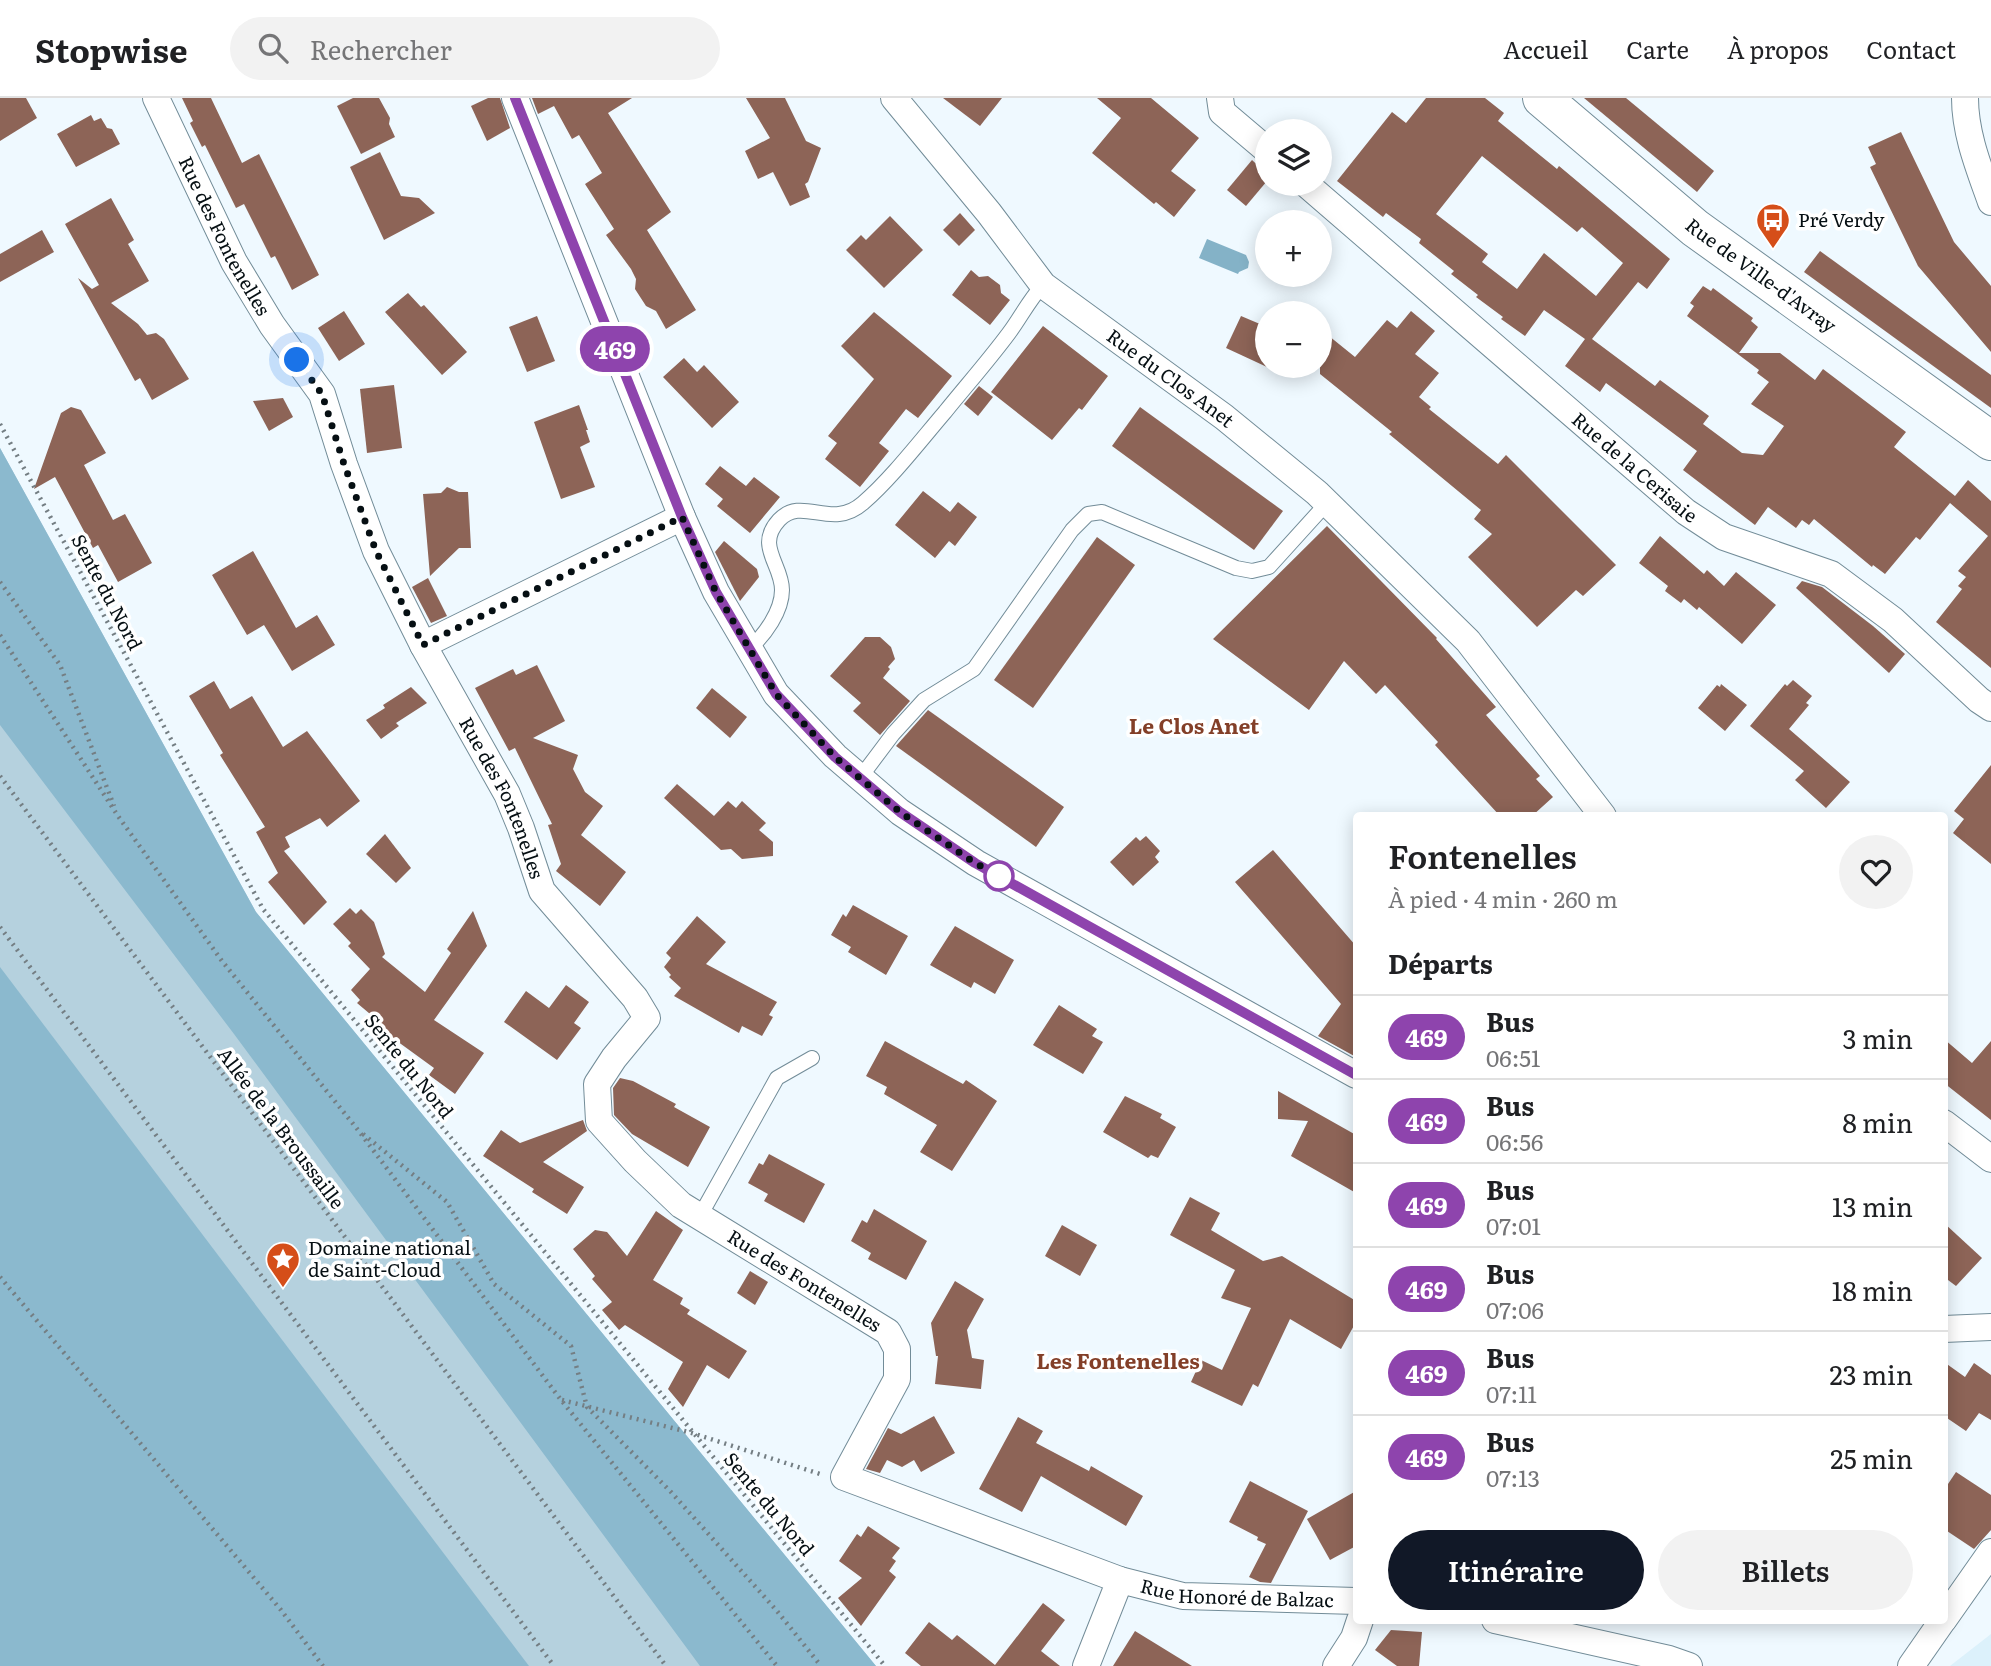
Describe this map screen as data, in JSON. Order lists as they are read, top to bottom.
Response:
{
  "streets": {
    "main road": ["Rue de Ville-d'Avray"],
    "street": [
      "Rue des Fontenelles",
      "Rue du Clos Anet",
      "Rue de la Cerisaie",
      "Rue Honoré de Balzac"
    ],
    "path": ["Sente du Nord", "Allée de la Broussaille"]
  },
  "districts": ["Le Clos Anet", "Les Fontenelles"],
  "places": {
    "bus stop": ["Pré Verdy"],
    "place": ["Domaine national de Saint-Cloud"]
  },
  "lines": ["bus line 469"],
  "page": {
    "header": "Stopwise",
    "search": "Rechercher",
    "nav": [
      "Accueil",
      "Carte",
      "À propos",
      "Contact"
    ],
    "on_map": "469",
    "map_buttons": ["+", "−"],
    "heading": [
      ["Fontenelles", "À pied · 4 min · 260 m"],
      "Départs"
    ],
    "list": [
      {
        "mark": "469",
        "name": "Bus",
        "note": "06:51",
        "value": "3 min"
      },
      {
        "mark": "469",
        "name": "Bus",
        "note": "06:56",
        "value": "8 min"
      },
      {
        "mark": "469",
        "name": "Bus",
        "note": "07:01",
        "value": "13 min"
      },
      {
        "mark": "469",
        "name": "Bus",
        "note": "07:06",
        "value": "18 min"
      },
      {
        "mark": "469",
        "name": "Bus",
        "note": "07:11",
        "value": "23 min"
      },
      {
        "mark": "469",
        "name": "Bus",
        "note": "07:13",
        "value": "25 min"
      }
    ],
    "buttons": ["Itinéraire", "Billets"]
  }
}
